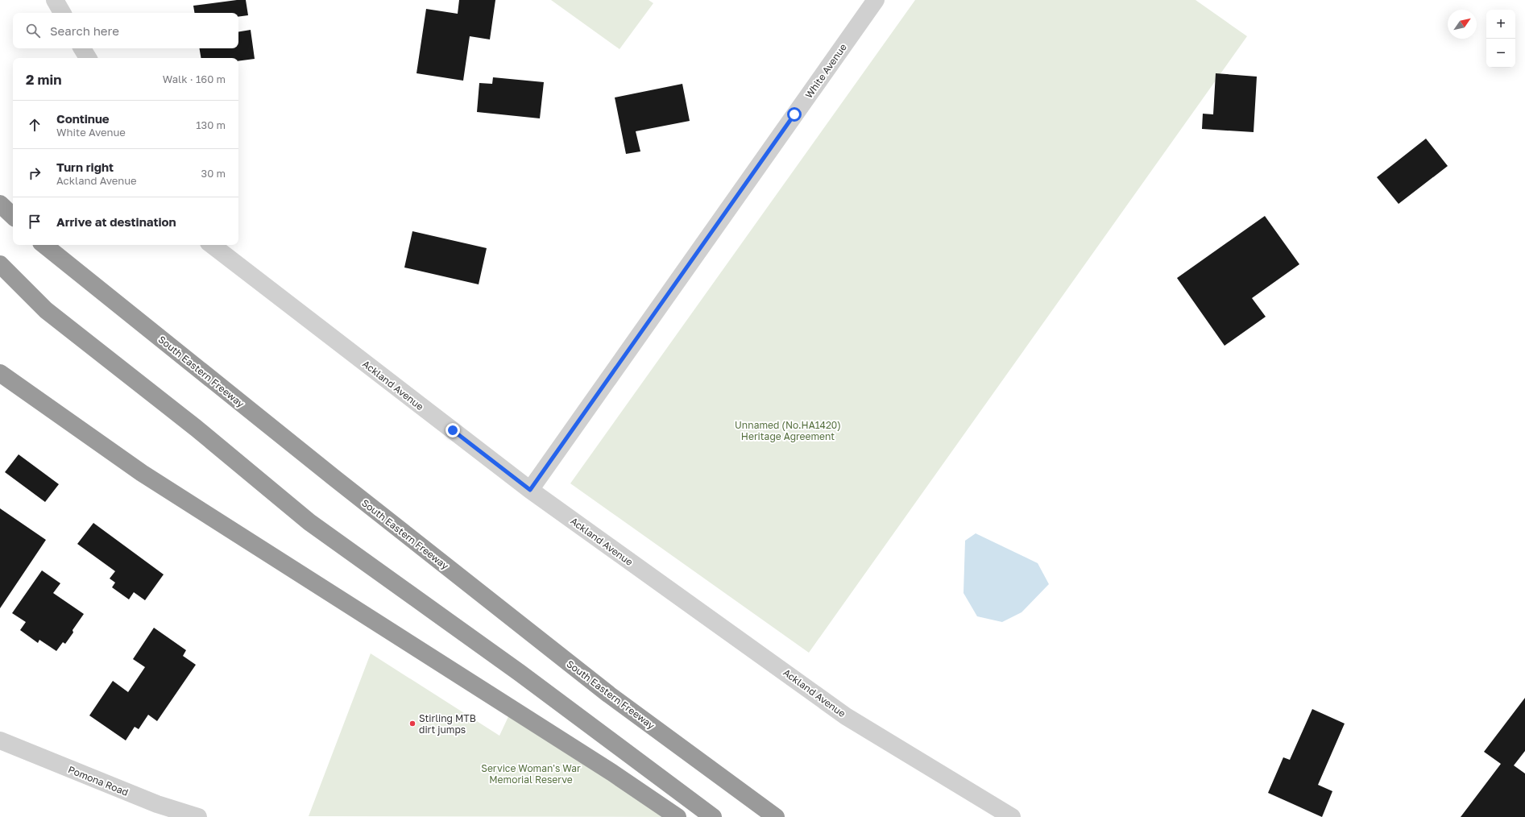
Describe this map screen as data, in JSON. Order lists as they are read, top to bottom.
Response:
{
  "streets": {
    "highway": ["South Eastern Freeway"],
    "street": ["White Avenue", "Ackland Avenue", "Pomona Road"]
  },
  "crossings": [
    ["White Avenue", "Ackland Avenue"]
  ],
  "parks": ["Unnamed (No.HA1420) Heritage Agreement", "Service Woman's War Memorial Reserve"],
  "places": ["Stirling MTB dirt jumps"],
  "north": "top right",
  "page": {
    "map_buttons": ["+", "−"],
    "search": "Search here",
    "heading": ["2 min", "Walk · 160 m"],
    "list": [
      ["Continue", "White Avenue", "130 m"],
      ["Turn right", "Ackland Avenue", "30 m"],
      "Arrive at destination"
    ]
  }
}
